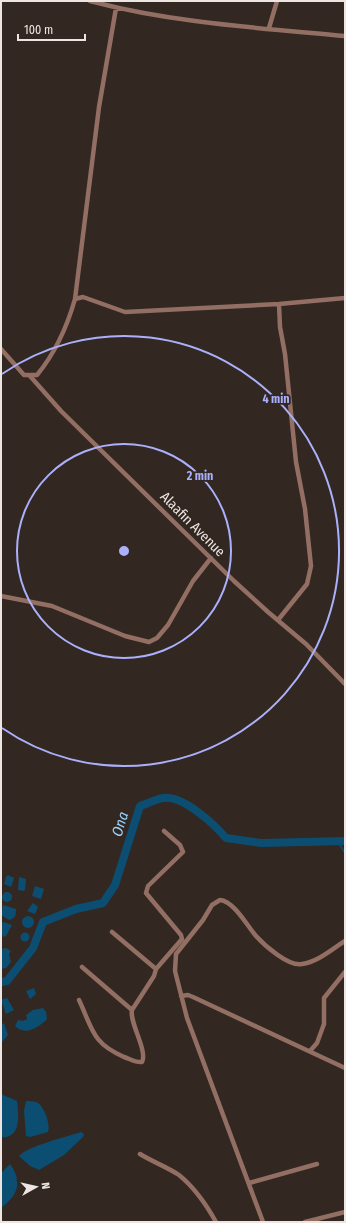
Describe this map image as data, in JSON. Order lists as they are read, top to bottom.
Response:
{
  "streets": {
    "street": ["Alaafin Avenue"]
  },
  "water": ["Ona"],
  "scale_bar": "100 m",
  "north": "right",
  "rings": ["4 min", "2 min"]
}
